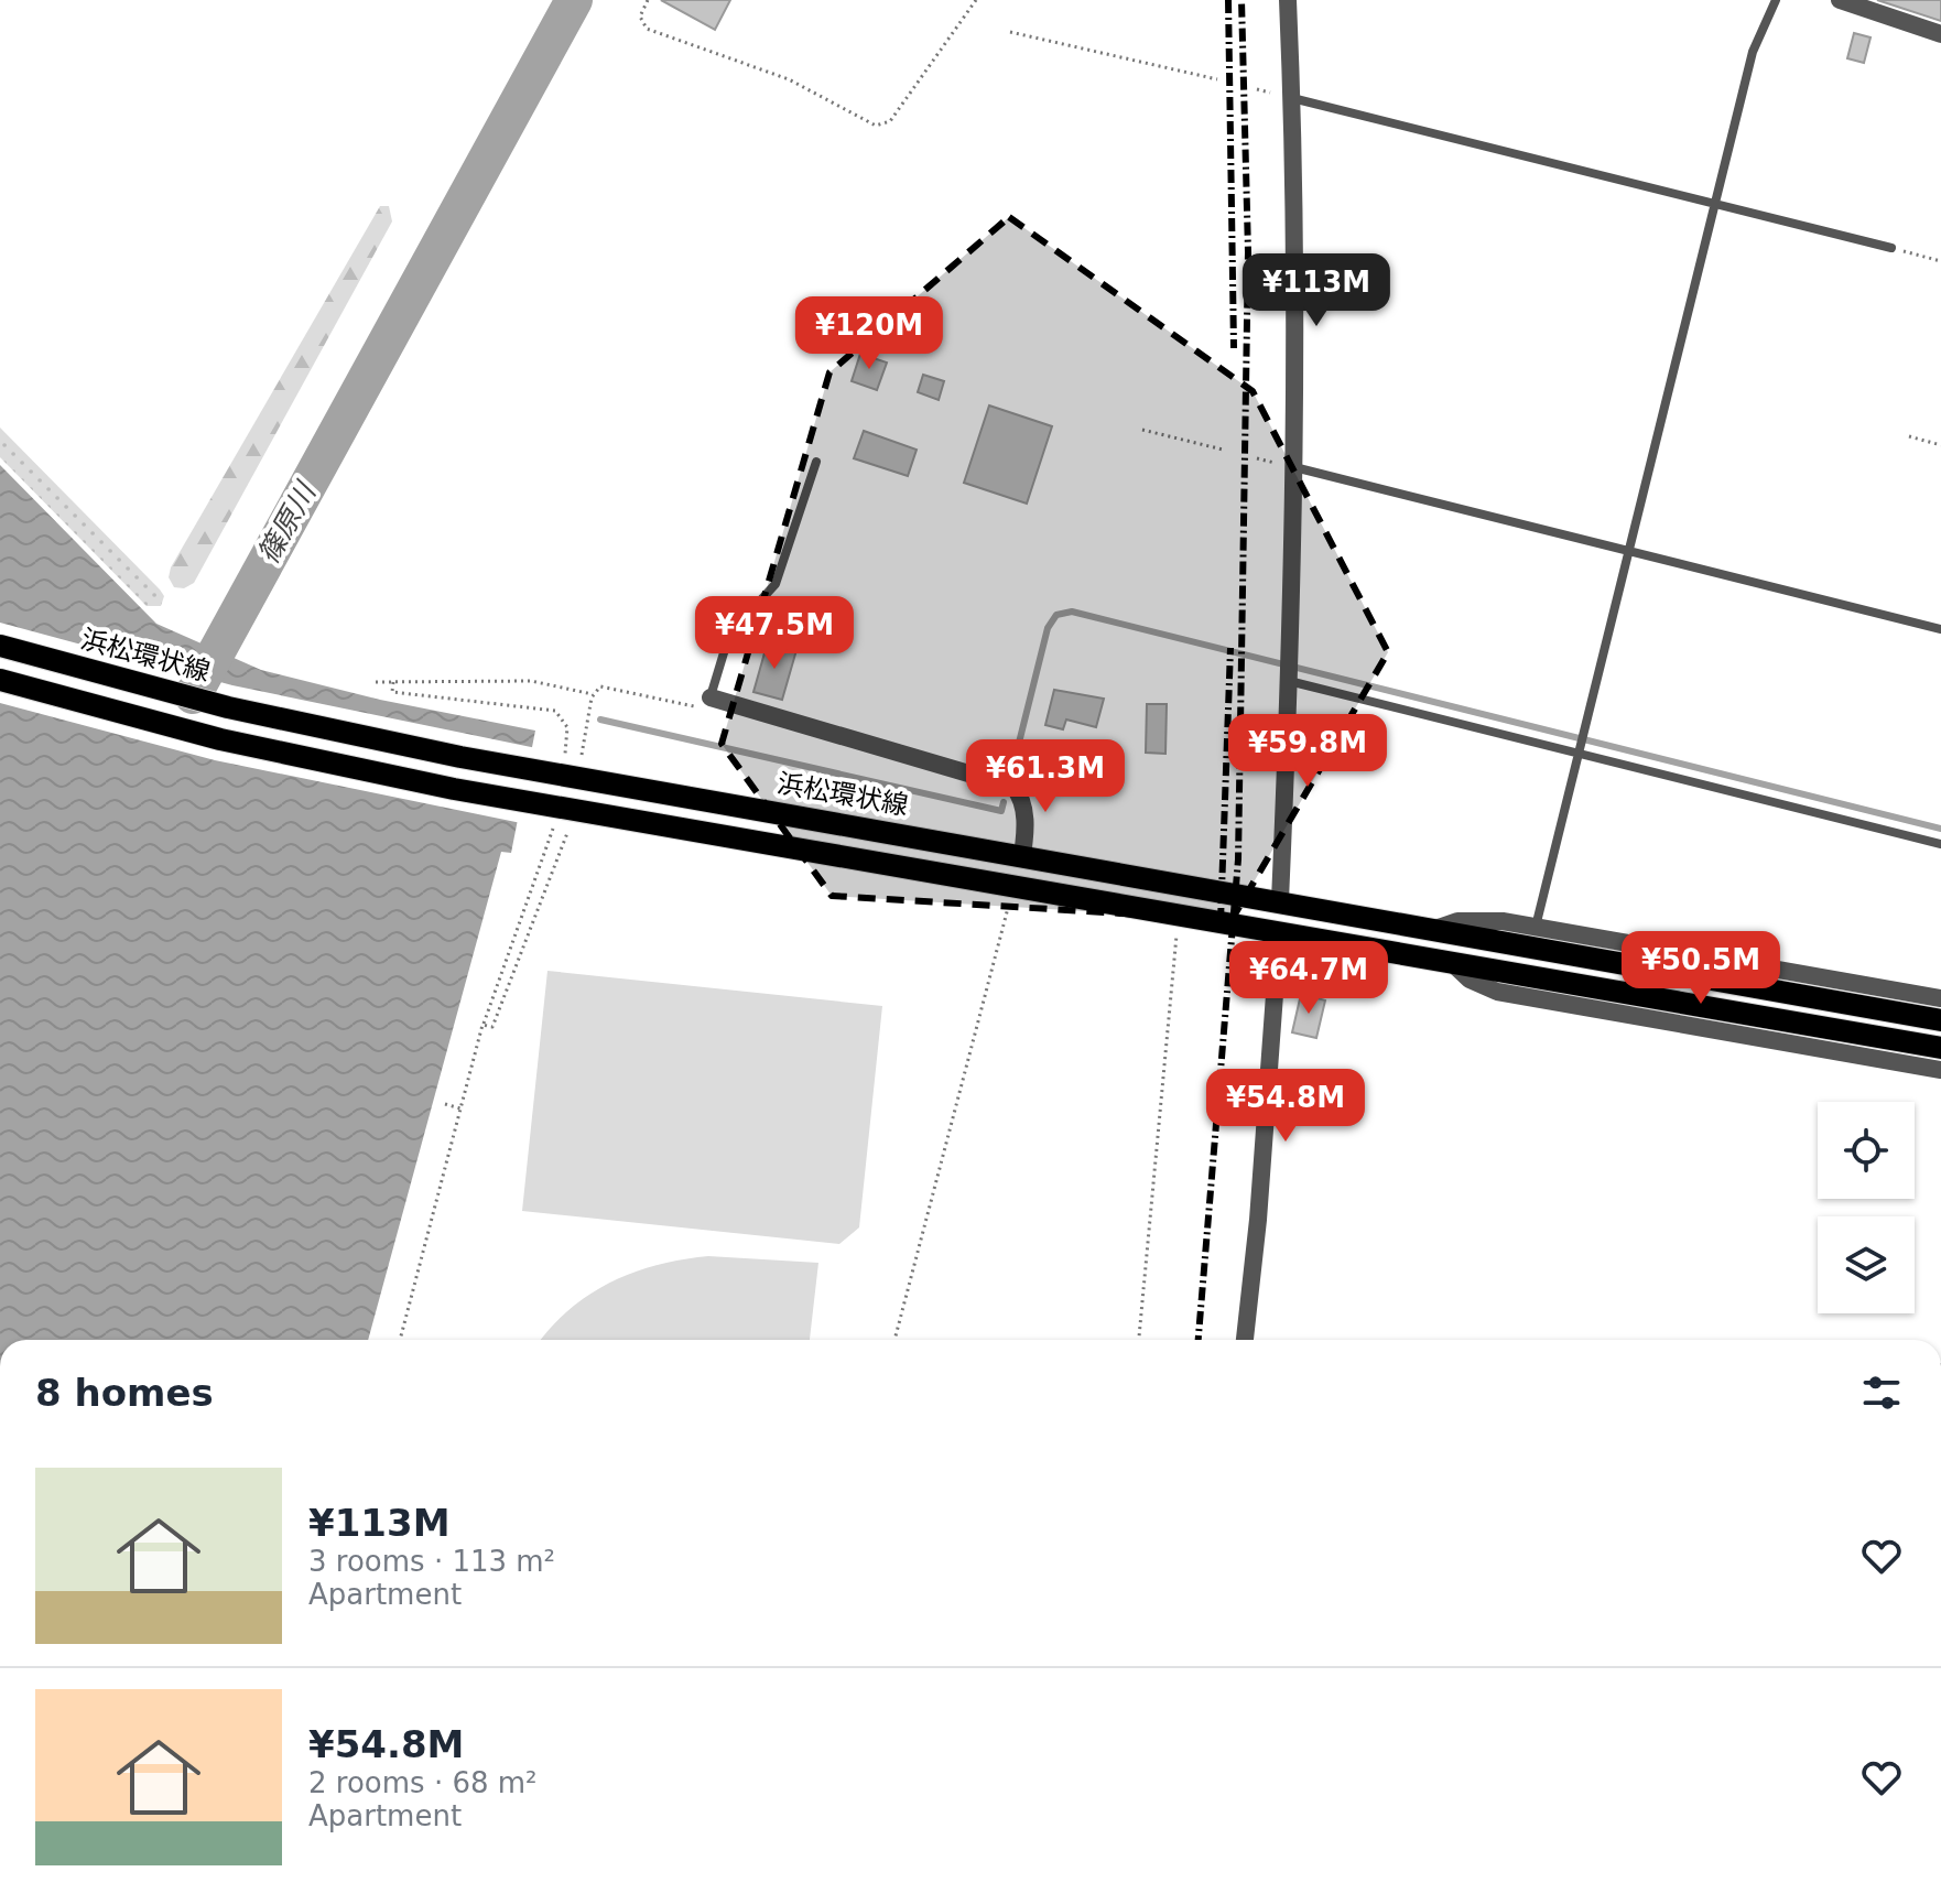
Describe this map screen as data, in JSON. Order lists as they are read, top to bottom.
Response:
{
  "streets": {
    "main road": ["浜松環状線"]
  },
  "water": ["篠原川"],
  "page": {
    "price": [
      "¥113M",
      "¥120M",
      "¥47.5M",
      "¥59.8M",
      "¥61.3M",
      "¥50.5M",
      "¥64.7M",
      "¥54.8M"
    ],
    "heading": "8 homes",
    "list": [
      {
        "name": "¥113M",
        "note": "3 rooms · 113 m² · Apartment"
      },
      {
        "name": "¥54.8M",
        "note": "2 rooms · 68 m² · Apartment"
      }
    ]
  }
}
